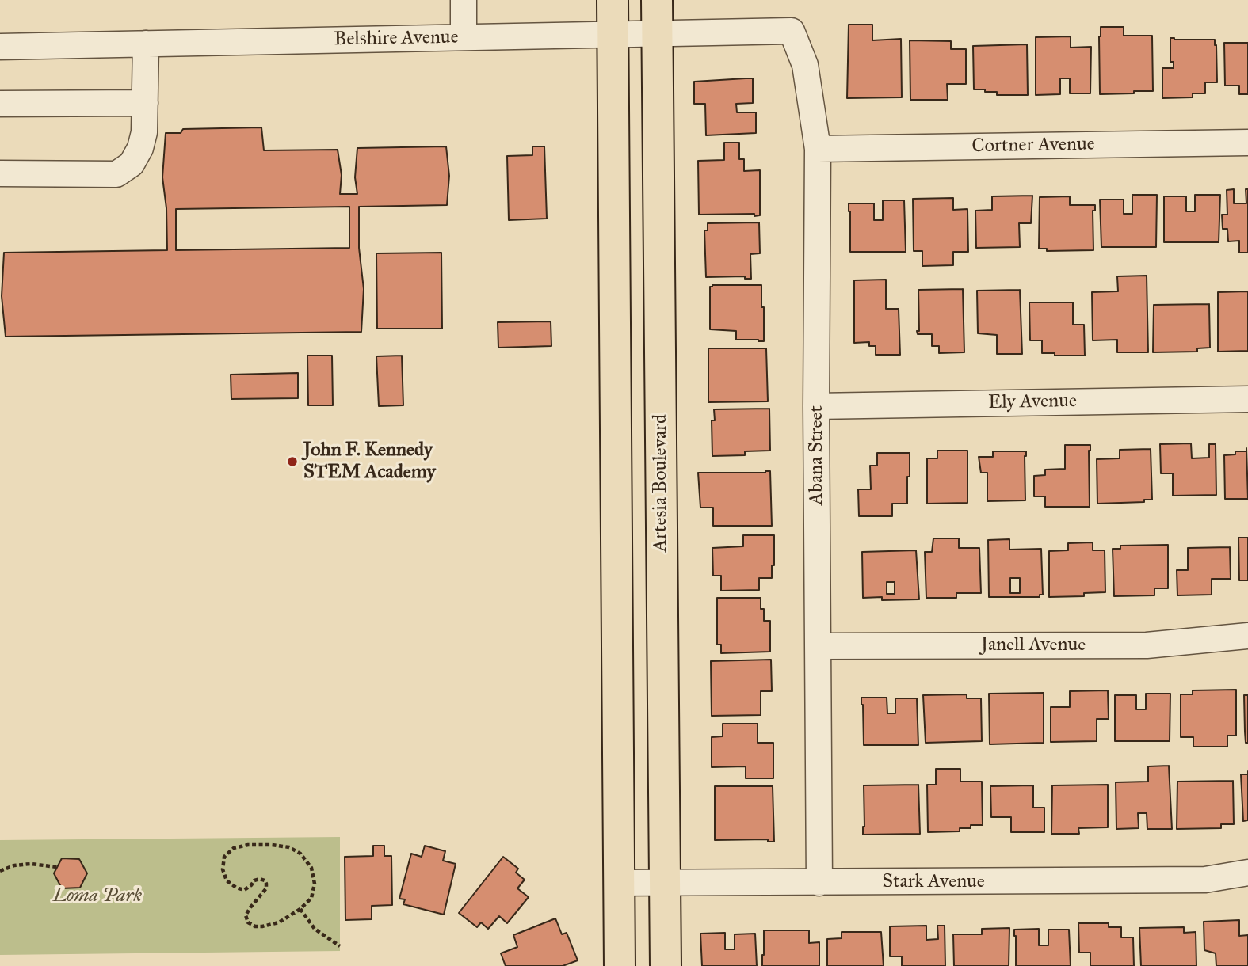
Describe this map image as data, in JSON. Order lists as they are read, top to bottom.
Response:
{
  "streets": {
    "main road": ["Artesia Boulevard"],
    "street": [
      "Belshire Avenue",
      "Cortner Avenue",
      "Ely Avenue",
      "Abana Street",
      "Janell Avenue",
      "Stark Avenue"
    ]
  },
  "crossings": [
    ["Belshire Avenue", "Abana Street"],
    ["Belshire Avenue", "Artesia Boulevard"],
    ["Cortner Avenue", "Abana Street"],
    ["Ely Avenue", "Abana Street"],
    ["Abana Street", "Janell Avenue"],
    ["Abana Street", "Stark Avenue"],
    ["Artesia Boulevard", "Stark Avenue"]
  ],
  "parks": ["Loma Park"],
  "places": ["John F. Kennedy STEM Academy"]
}
